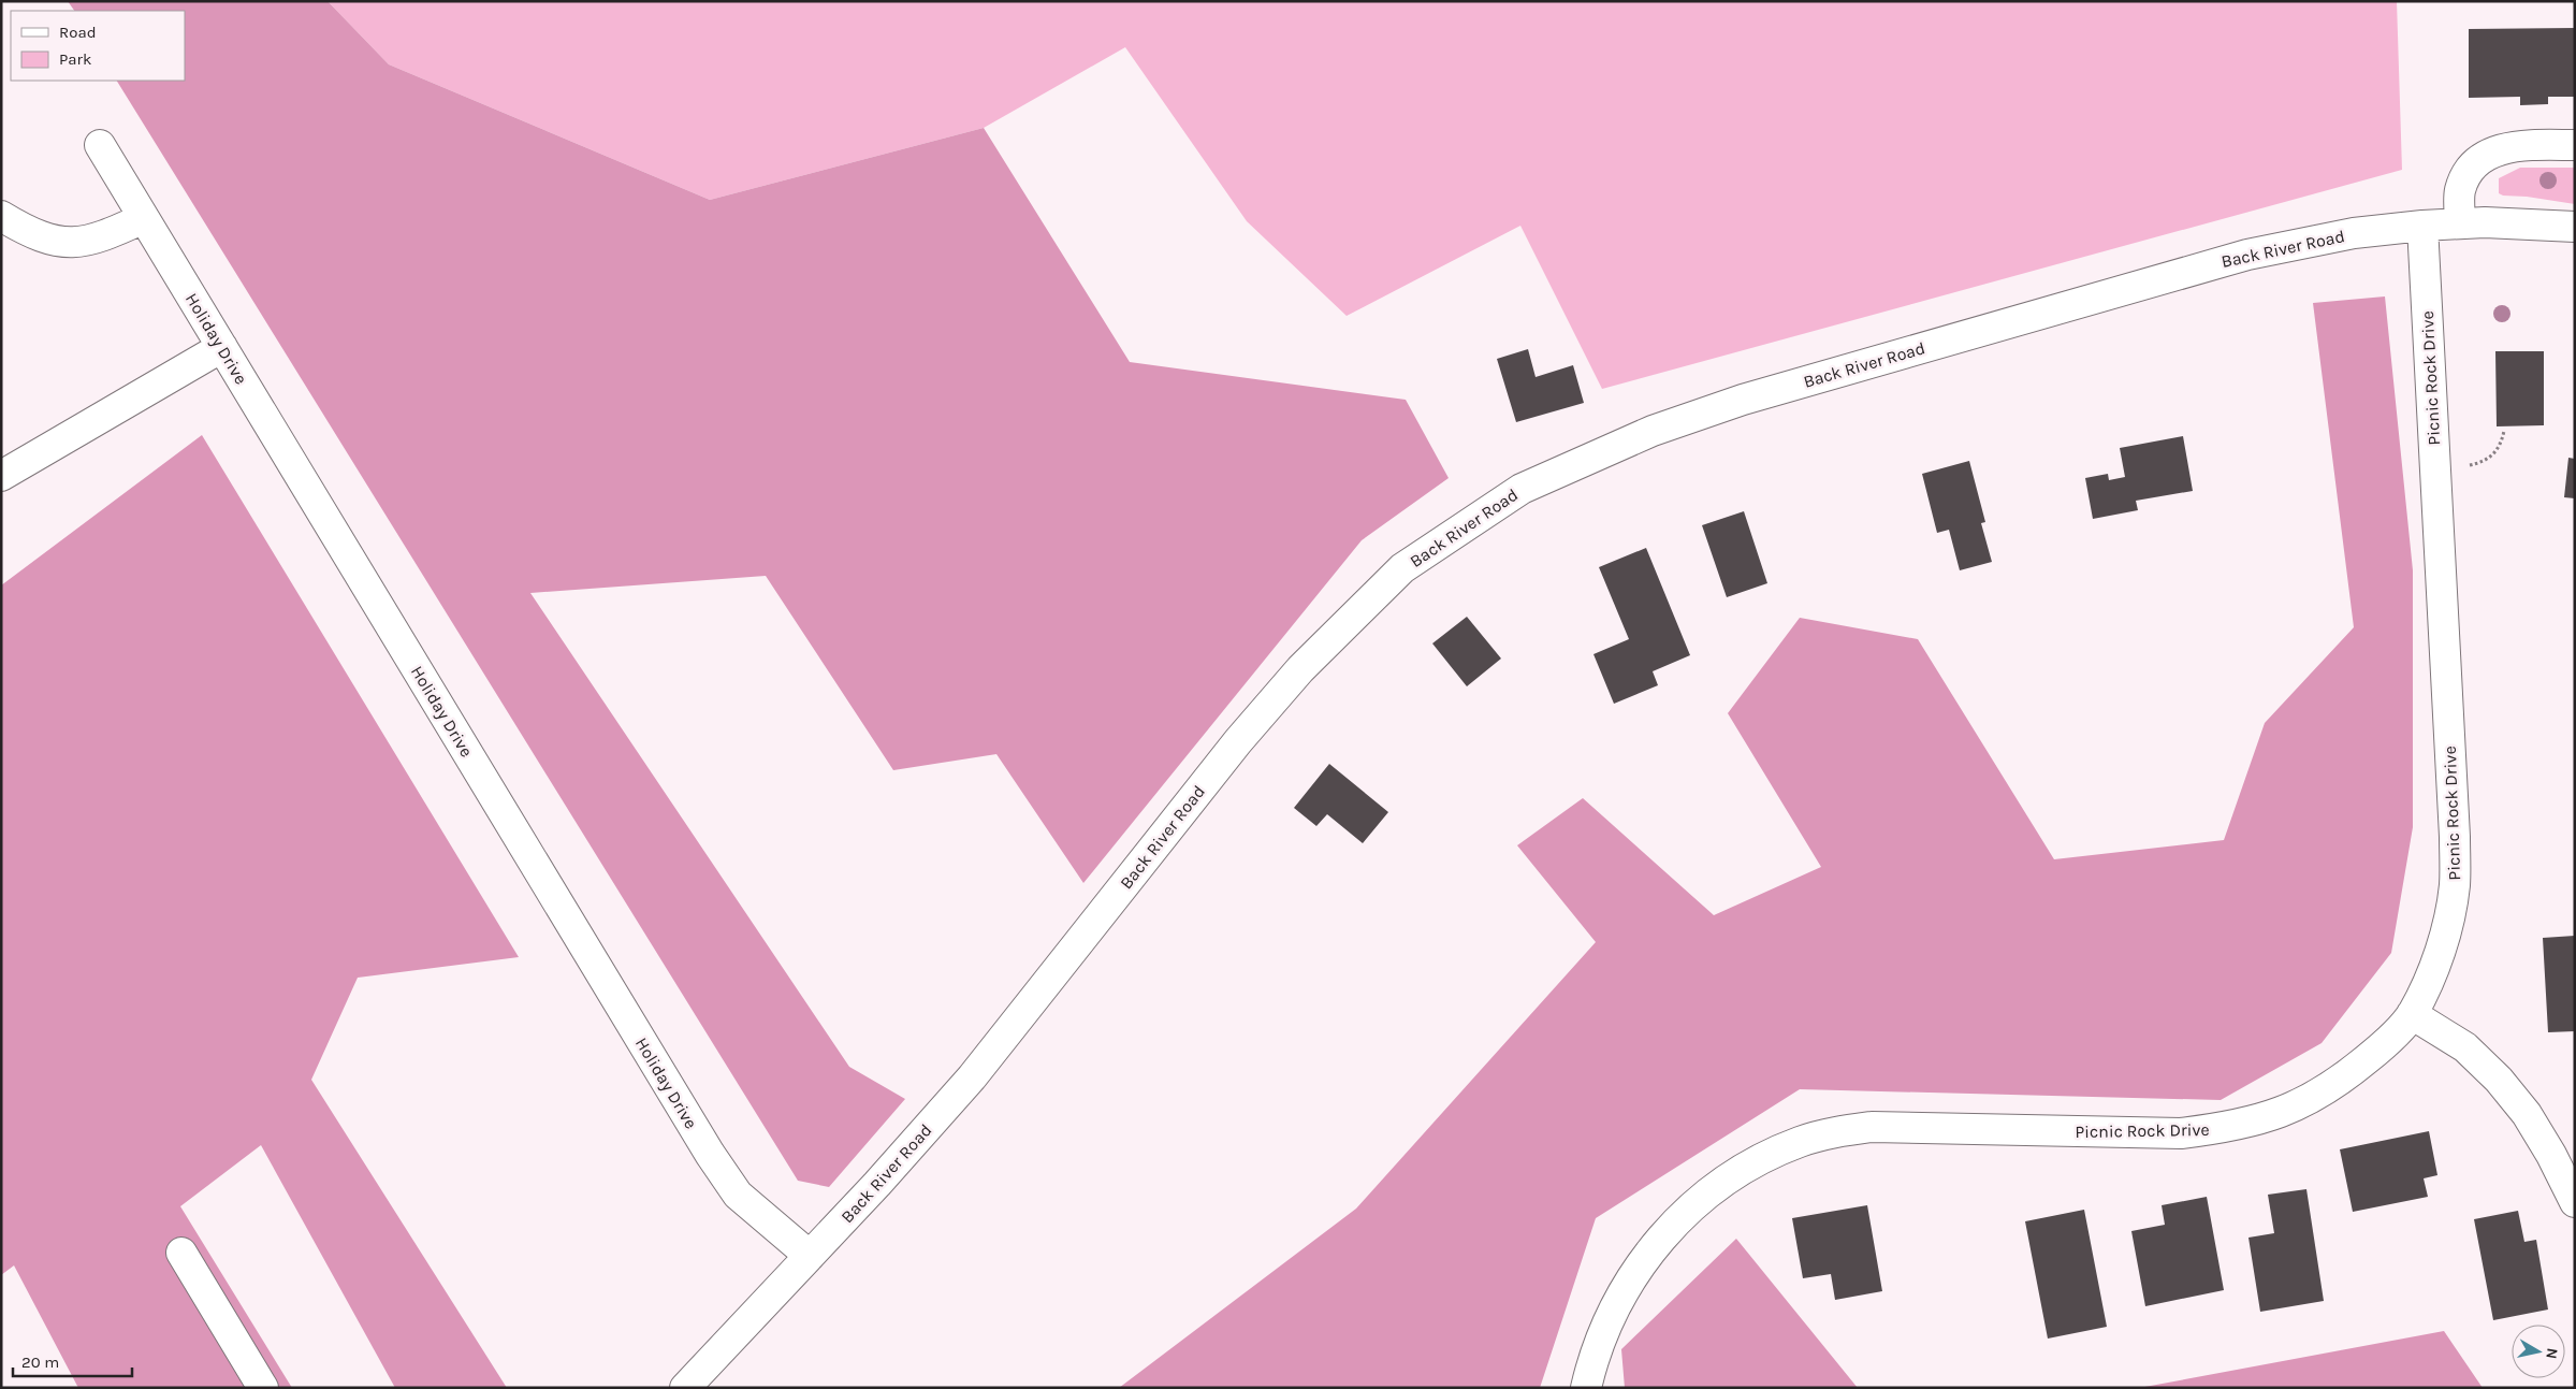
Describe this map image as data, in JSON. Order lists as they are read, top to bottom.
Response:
{
  "streets": {
    "street": ["Back River Road", "Holiday Drive", "Picnic Rock Drive"]
  },
  "crossings": [
    ["Back River Road", "Holiday Drive"],
    ["Back River Road", "Picnic Rock Drive"]
  ],
  "legend": ["Road", "Park"],
  "scale_bar": "20 m",
  "north": "right"
}
